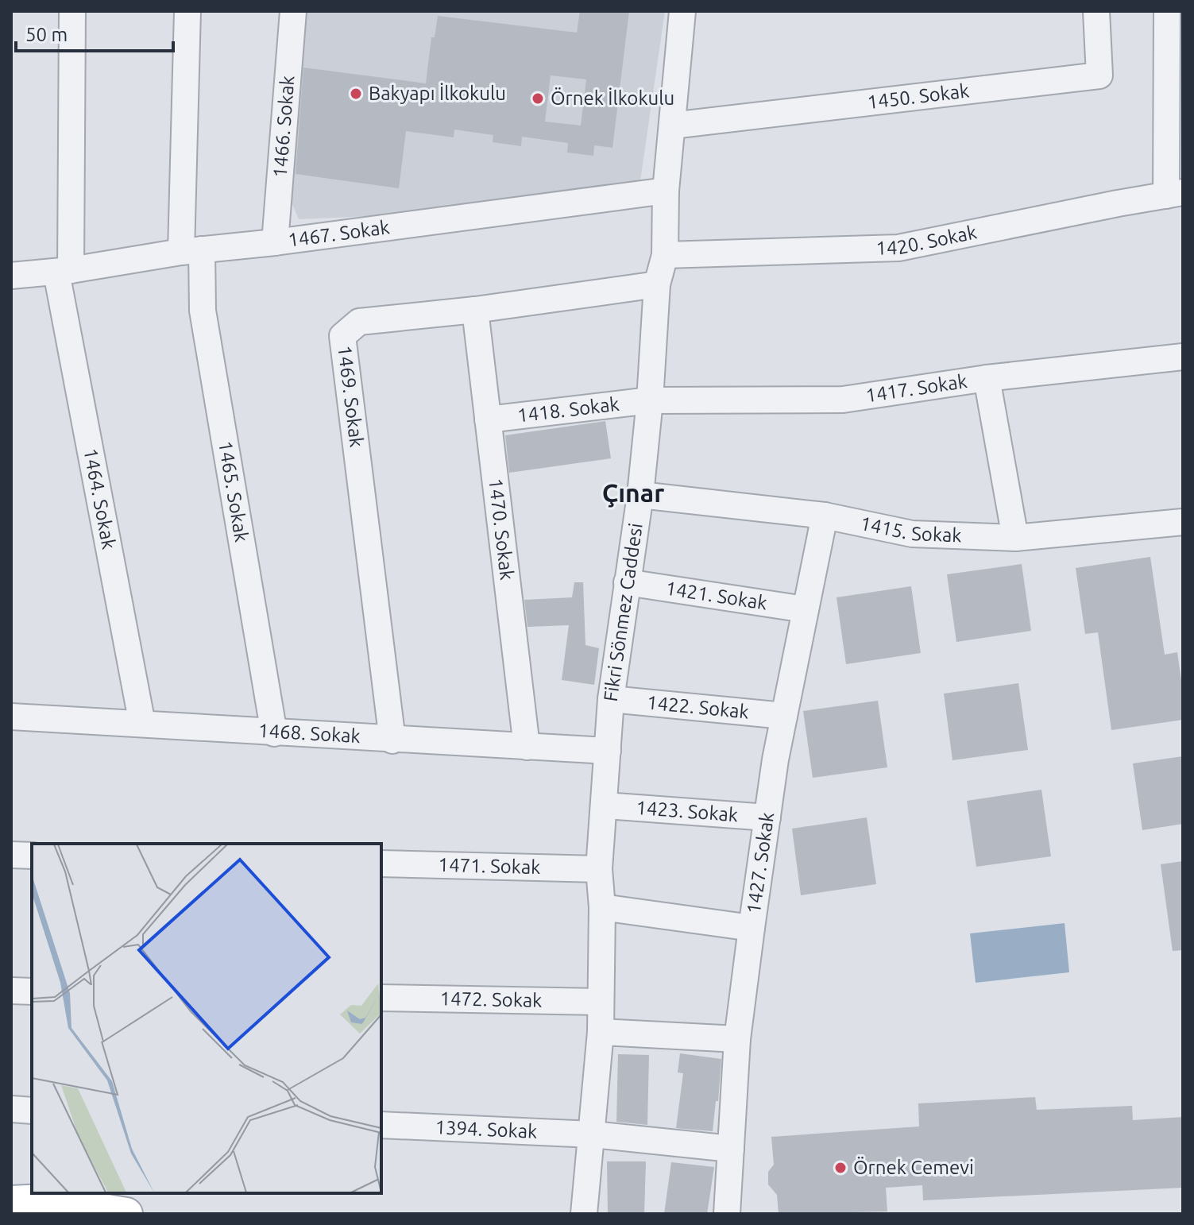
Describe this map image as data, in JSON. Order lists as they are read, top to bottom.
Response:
{
  "streets": {
    "street": [
      "1450. Sokak",
      "1466. Sokak",
      "1467. Sokak",
      "1420. Sokak",
      "1417. Sokak",
      "1469. Sokak",
      "1418. Sokak",
      "1465. Sokak",
      "1464. Sokak",
      "1470. Sokak",
      "1415. Sokak",
      "1421. Sokak",
      "Fikri Sönmez Caddesi",
      "1422. Sokak",
      "1468. Sokak",
      "1423. Sokak",
      "1427. Sokak",
      "1471. Sokak",
      "1472. Sokak",
      "1394. Sokak"
    ]
  },
  "crossings": [
    ["1450. Sokak", "Fikri Sönmez Caddesi"],
    ["1466. Sokak", "1467. Sokak"],
    ["1467. Sokak", "1465. Sokak"],
    ["1467. Sokak", "1464. Sokak"],
    ["1467. Sokak", "Fikri Sönmez Caddesi"],
    ["1420. Sokak", "Fikri Sönmez Caddesi"],
    ["1417. Sokak", "1418. Sokak"],
    ["1417. Sokak", "Fikri Sönmez Caddesi"],
    ["1469. Sokak", "1470. Sokak"],
    ["1469. Sokak", "Fikri Sönmez Caddesi"],
    ["1469. Sokak", "1468. Sokak"],
    ["1418. Sokak", "1470. Sokak"],
    ["1418. Sokak", "Fikri Sönmez Caddesi"],
    ["1465. Sokak", "1468. Sokak"],
    ["1464. Sokak", "1468. Sokak"],
    ["1470. Sokak", "1468. Sokak"],
    ["1415. Sokak", "Fikri Sönmez Caddesi"],
    ["1415. Sokak", "1427. Sokak"],
    ["1421. Sokak", "Fikri Sönmez Caddesi"],
    ["1421. Sokak", "1427. Sokak"],
    ["Fikri Sönmez Caddesi", "1422. Sokak"],
    ["Fikri Sönmez Caddesi", "1468. Sokak"],
    ["Fikri Sönmez Caddesi", "1423. Sokak"],
    ["Fikri Sönmez Caddesi", "1471. Sokak"],
    ["Fikri Sönmez Caddesi", "1472. Sokak"],
    ["Fikri Sönmez Caddesi", "1394. Sokak"],
    ["1422. Sokak", "1427. Sokak"],
    ["1423. Sokak", "1427. Sokak"],
    ["1427. Sokak", "1394. Sokak"]
  ],
  "districts": ["Çınar"],
  "places": ["Bakyapı İlkokulu", "Örnek İlkokulu", "Örnek Cemevi"],
  "scale_bar": "50 m"
}
